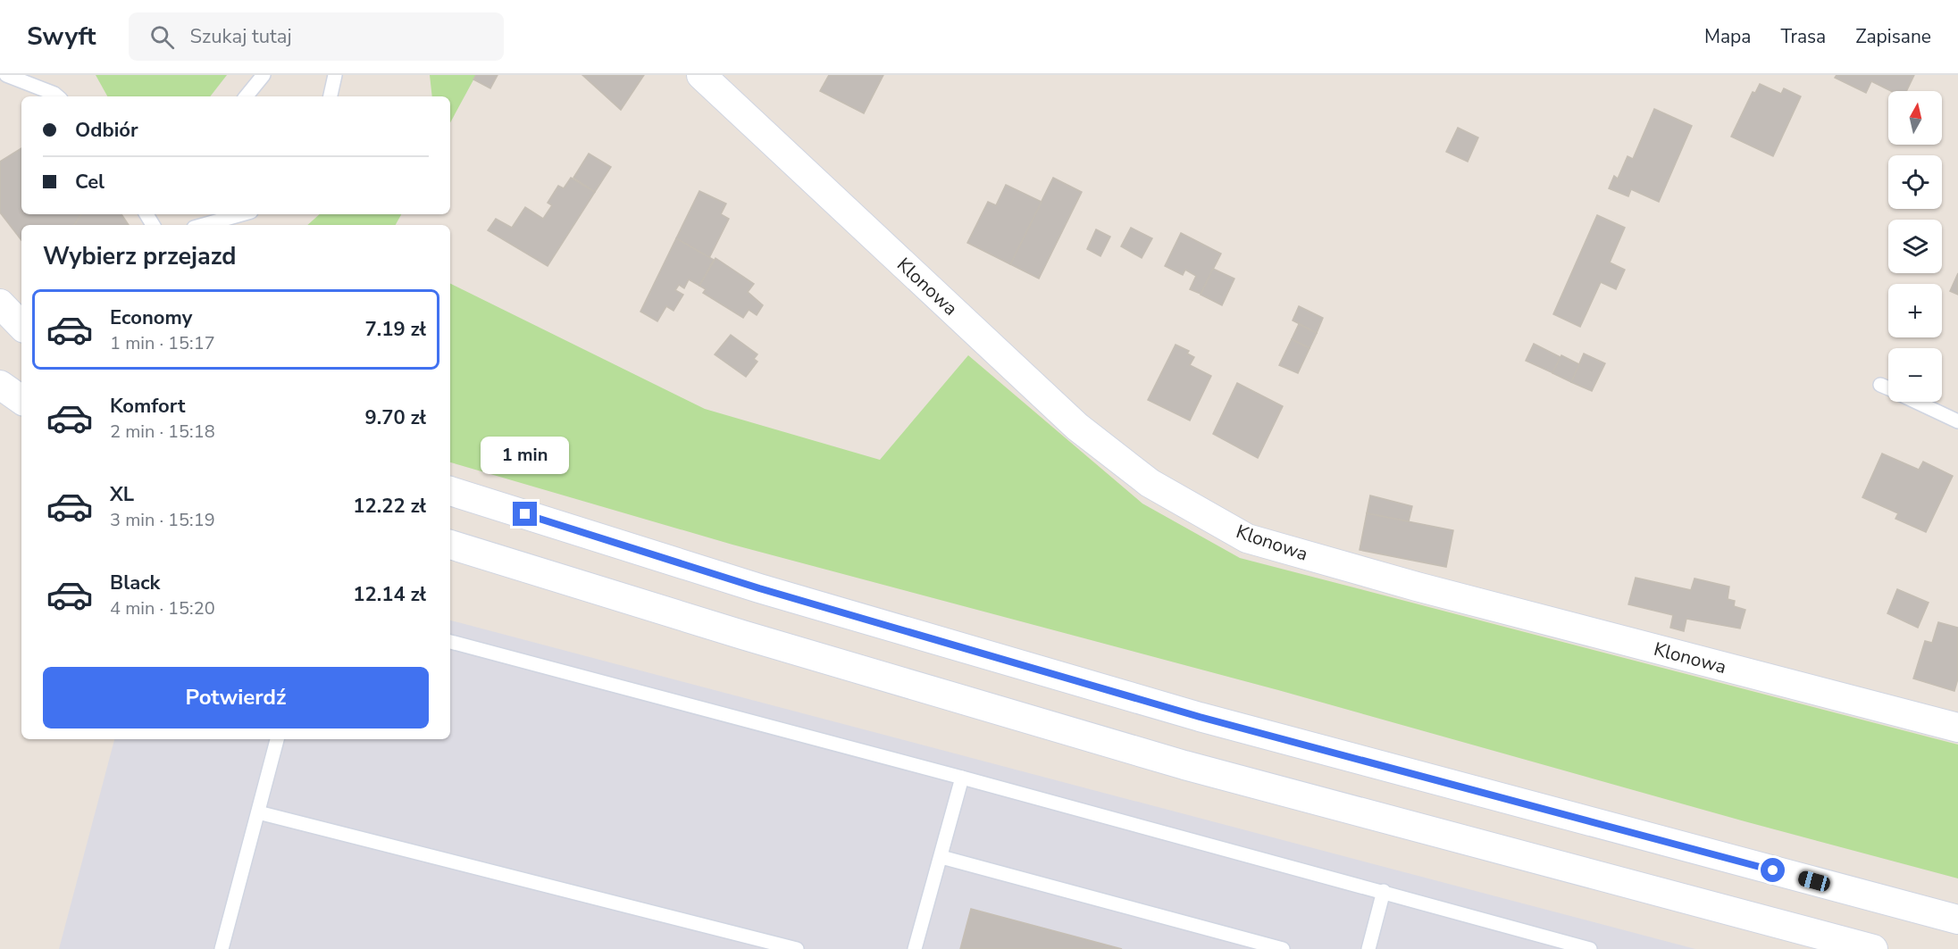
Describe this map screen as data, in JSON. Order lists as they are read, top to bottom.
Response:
{
  "streets": {
    "street": ["Klonowa"]
  },
  "north": "top",
  "page": {
    "header": "Swyft",
    "search": "Szukaj tutaj",
    "nav": ["Mapa", "Trasa", "Zapisane"],
    "map_buttons": ["+", "−"],
    "banner": ["Odbiór", "Cel"],
    "heading": "Wybierz przejazd",
    "list": [
      {
        "name": "Economy",
        "note": "1 min · 15:17",
        "value": "7.19 zł"
      },
      {
        "name": "Komfort",
        "note": "2 min · 15:18",
        "value": "9.70 zł"
      },
      {
        "name": "XL",
        "note": "3 min · 15:19",
        "value": "12.22 zł"
      },
      {
        "name": "Black",
        "note": "4 min · 15:20",
        "value": "12.14 zł"
      }
    ],
    "bubble": "1 min",
    "buttons": "Potwierdź"
  }
}
